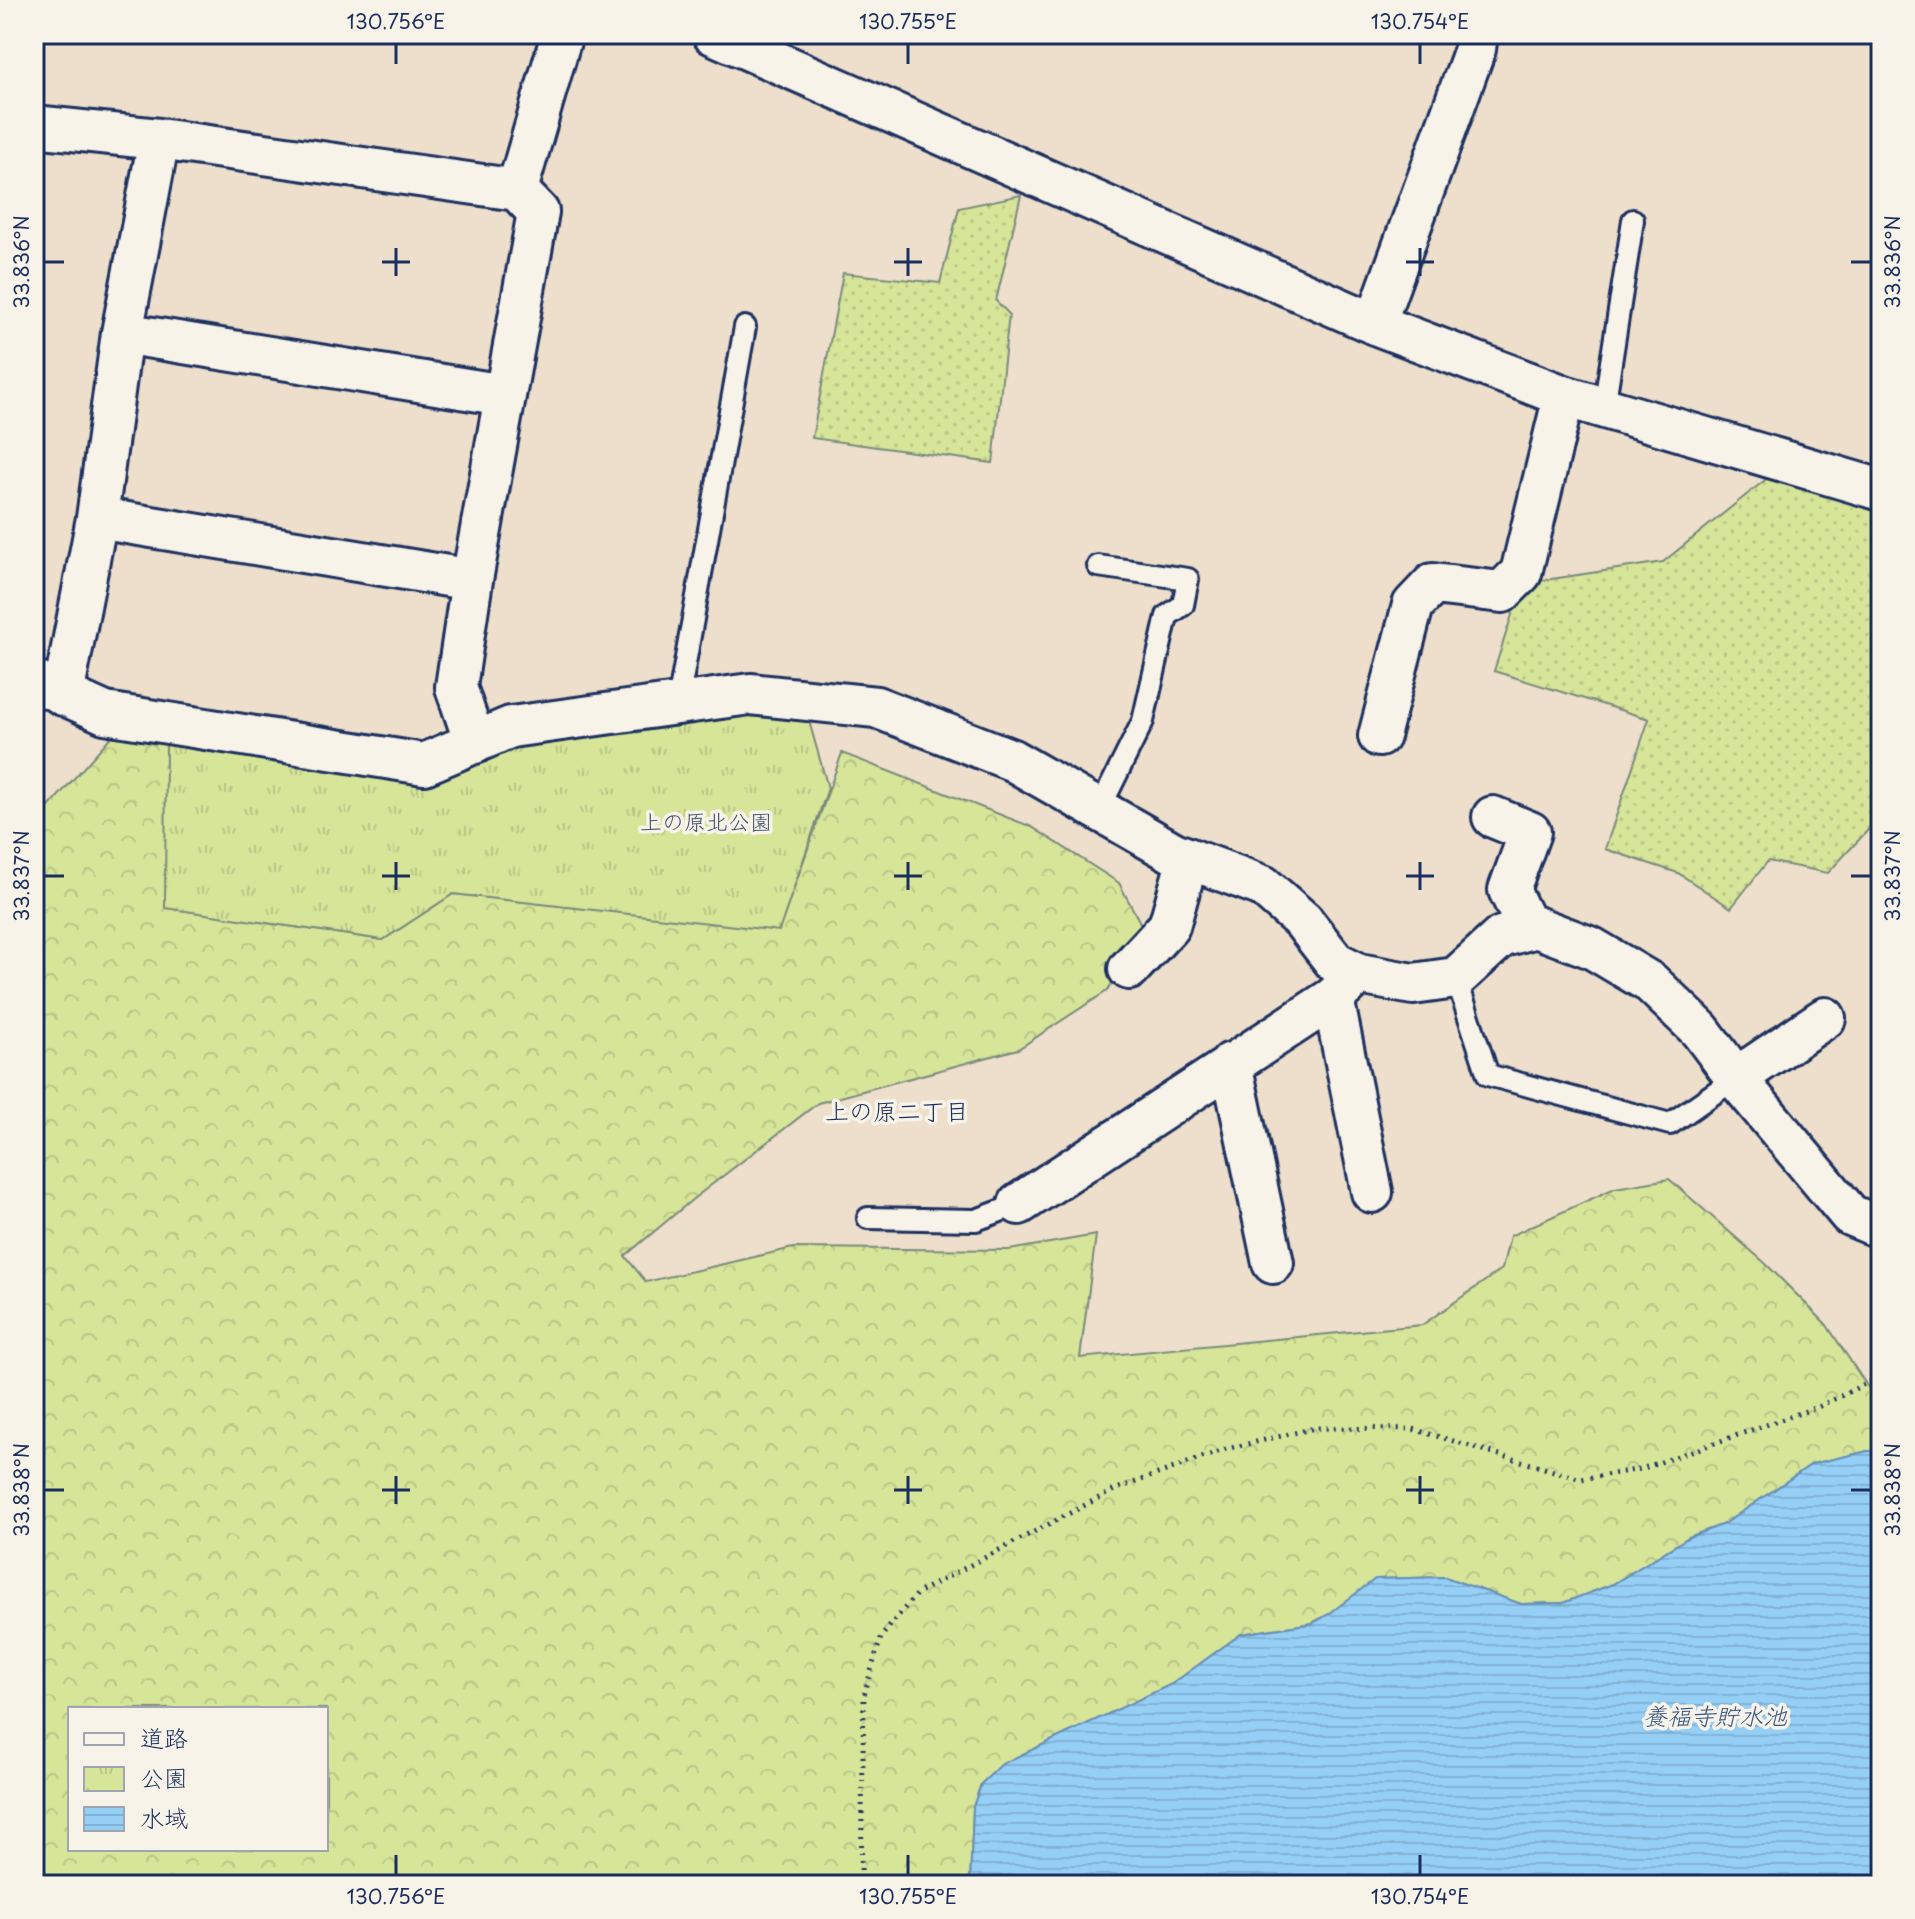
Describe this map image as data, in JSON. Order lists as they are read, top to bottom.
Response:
{
  "districts": ["上の原二丁目"],
  "water": ["養福寺貯水池"],
  "parks": ["上の原北公園"],
  "legend": ["道路", "公園", "水域"],
  "coordinates": [
    "130.756°E",
    "130.755°E",
    "130.754°E",
    "33.836°N",
    "33.837°N",
    "33.838°N"
  ]
}
